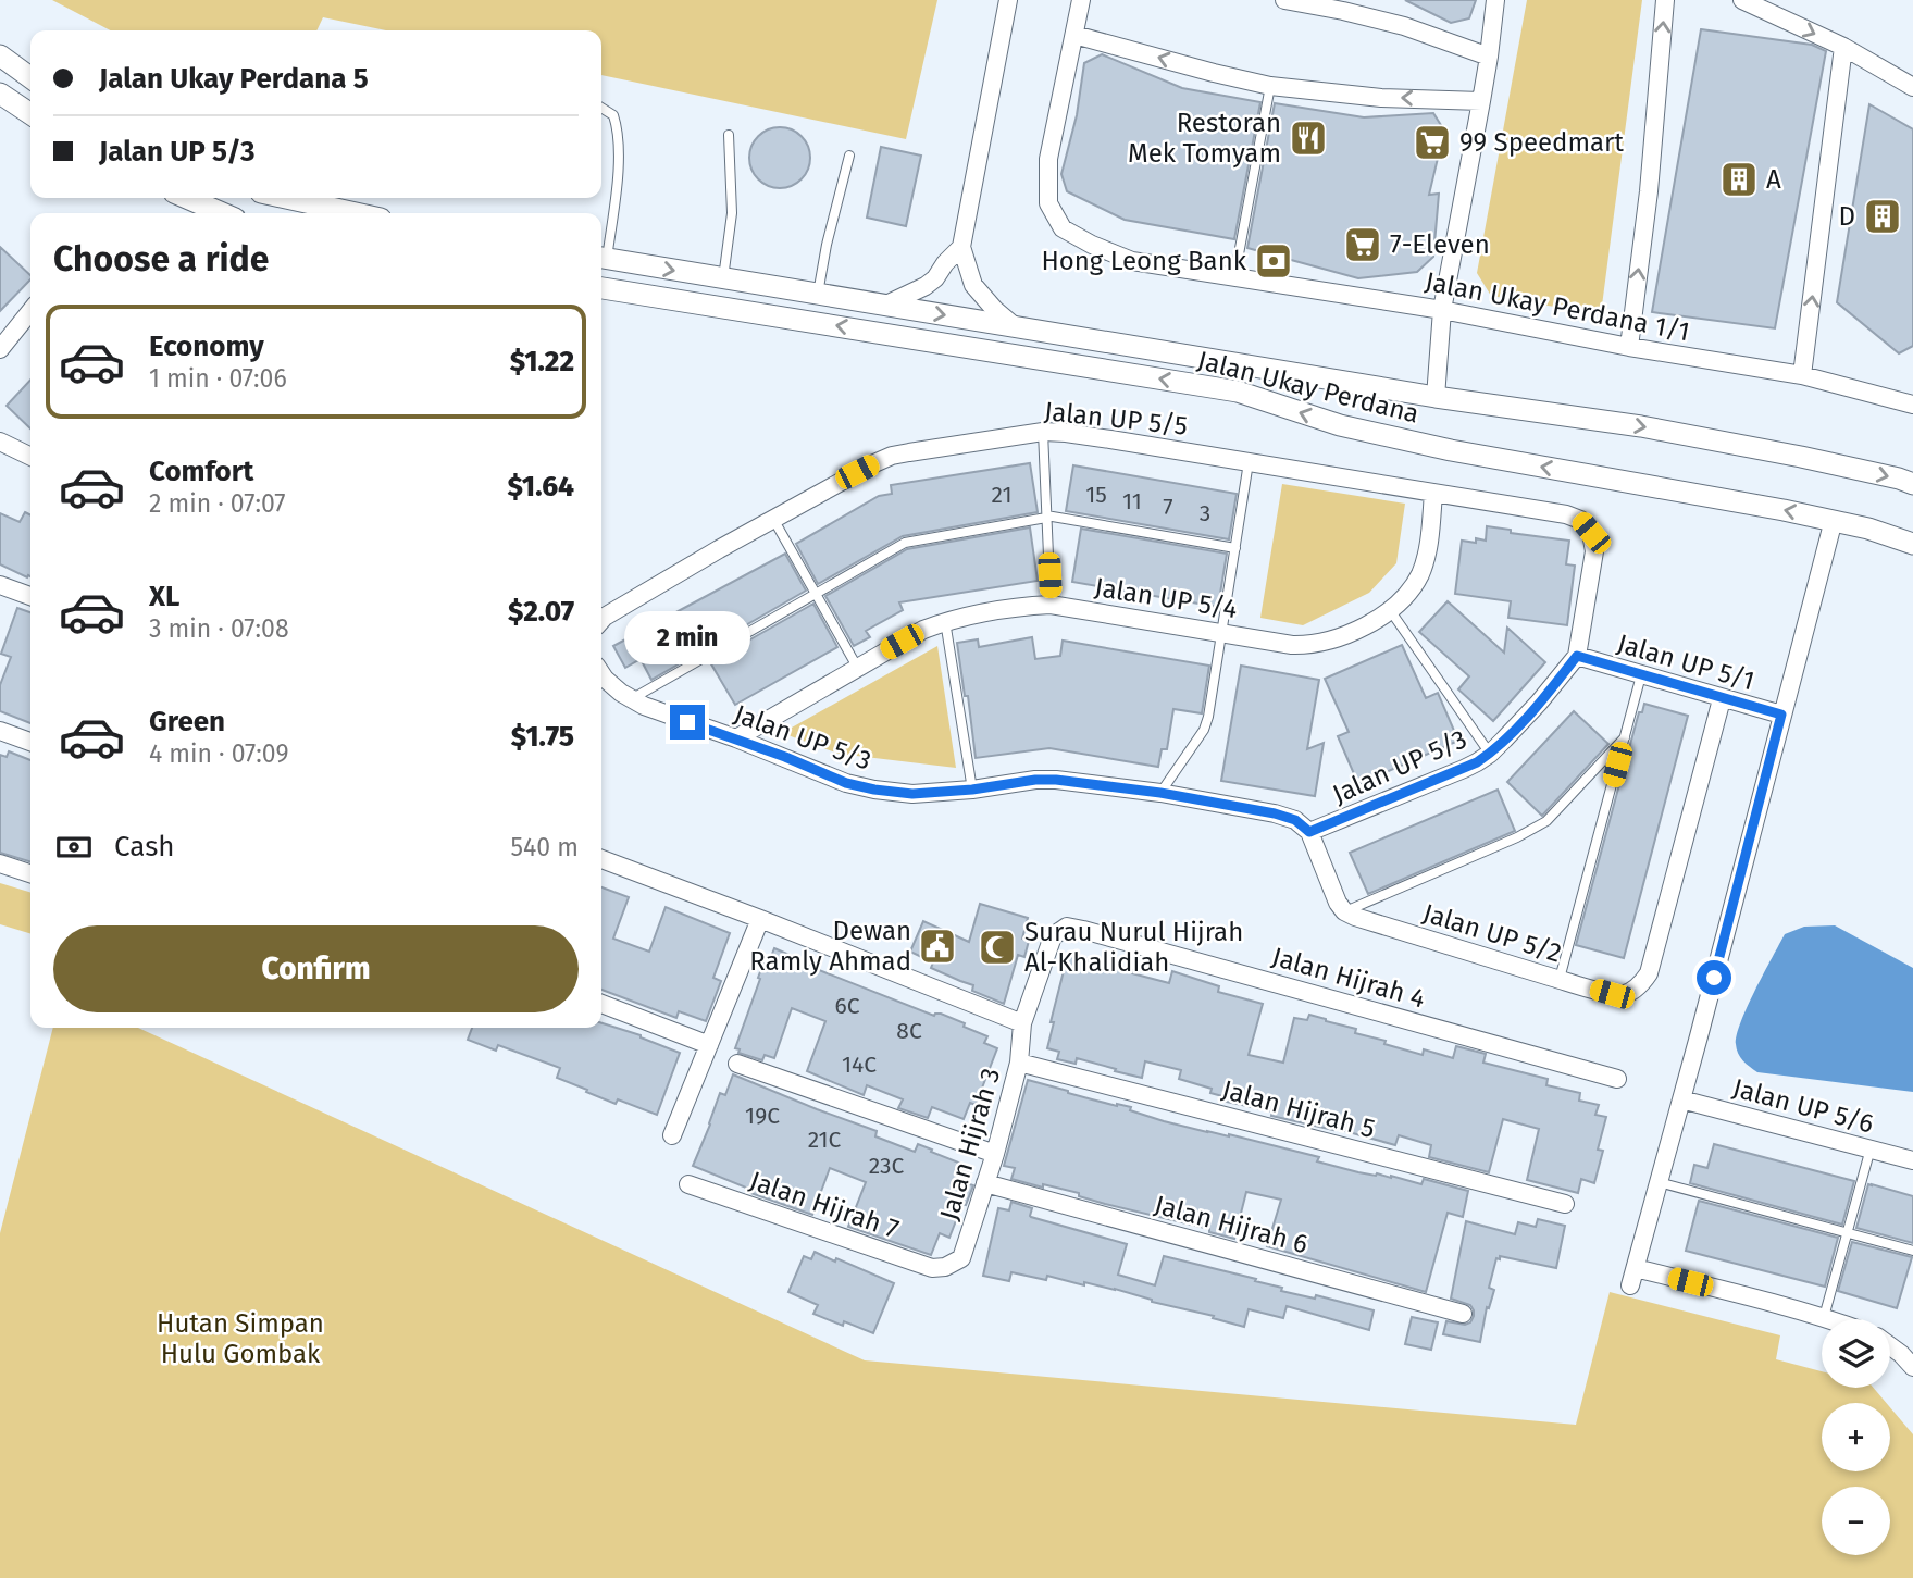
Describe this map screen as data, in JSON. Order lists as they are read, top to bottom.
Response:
{
  "streets": {
    "street": [
      "Jalan Ukay Perdana 1/1",
      "Jalan Ukay Perdana",
      "Jalan UP 5/5",
      "Jalan UP 5/4",
      "Jalan UP 5/1",
      "Jalan UP 5/3",
      "Jalan UP 5/2",
      "Jalan Hijrah 4",
      "Jalan UP 5/6",
      "Jalan Hijrah 5",
      "Jalan Hijrah 3",
      "Jalan Hijrah 7",
      "Jalan Hijrah 6"
    ]
  },
  "crossings": [
    ["Jalan UP 5/5", "Jalan UP 5/4"],
    ["Jalan UP 5/5", "Jalan UP 5/3"],
    ["Jalan UP 5/4", "Jalan UP 5/3"],
    ["Jalan UP 5/1", "Jalan UP 5/3"],
    ["Jalan UP 5/1", "Jalan UP 5/2"],
    ["Jalan Hijrah 4", "Jalan Hijrah 3"],
    ["Jalan Hijrah 5", "Jalan Hijrah 3"],
    ["Jalan Hijrah 3", "Jalan Hijrah 7"],
    ["Jalan Hijrah 3", "Jalan Hijrah 6"]
  ],
  "parks": ["Hutan Simpan Hulu Gombak"],
  "places": {
    "restaurant": ["Restoran Mek Tomyam"],
    "supermarket": ["99 Speedmart", "7-Eleven"],
    "building": ["A", "D"],
    "bank": ["Hong Leong Bank"],
    "public building": ["Dewan Ramly Ahmad"],
    "mosque": ["Surau Nurul Hijrah Al-Khalidiah"]
  },
  "house_numbers": [
    "21",
    "15",
    "11",
    "7",
    "3",
    "6C",
    "8C",
    "14C",
    "19C",
    "21C",
    "23C"
  ],
  "page": {
    "banner": ["Jalan Ukay Perdana 5", "Jalan UP 5/3"],
    "heading": "Choose a ride",
    "list": [
      {
        "name": "Economy",
        "note": "1 min · 07:06",
        "value": "$1.22"
      },
      {
        "name": "Comfort",
        "note": "2 min · 07:07",
        "value": "$1.64"
      },
      {
        "name": "XL",
        "note": "3 min · 07:08",
        "value": "$2.07"
      },
      {
        "name": "Green",
        "note": "4 min · 07:09",
        "value": "$1.75"
      }
    ],
    "bubble": "2 min",
    "pay": ["Cash", "540 m"],
    "buttons": "Confirm",
    "map_buttons": ["+", "−"]
  }
}
